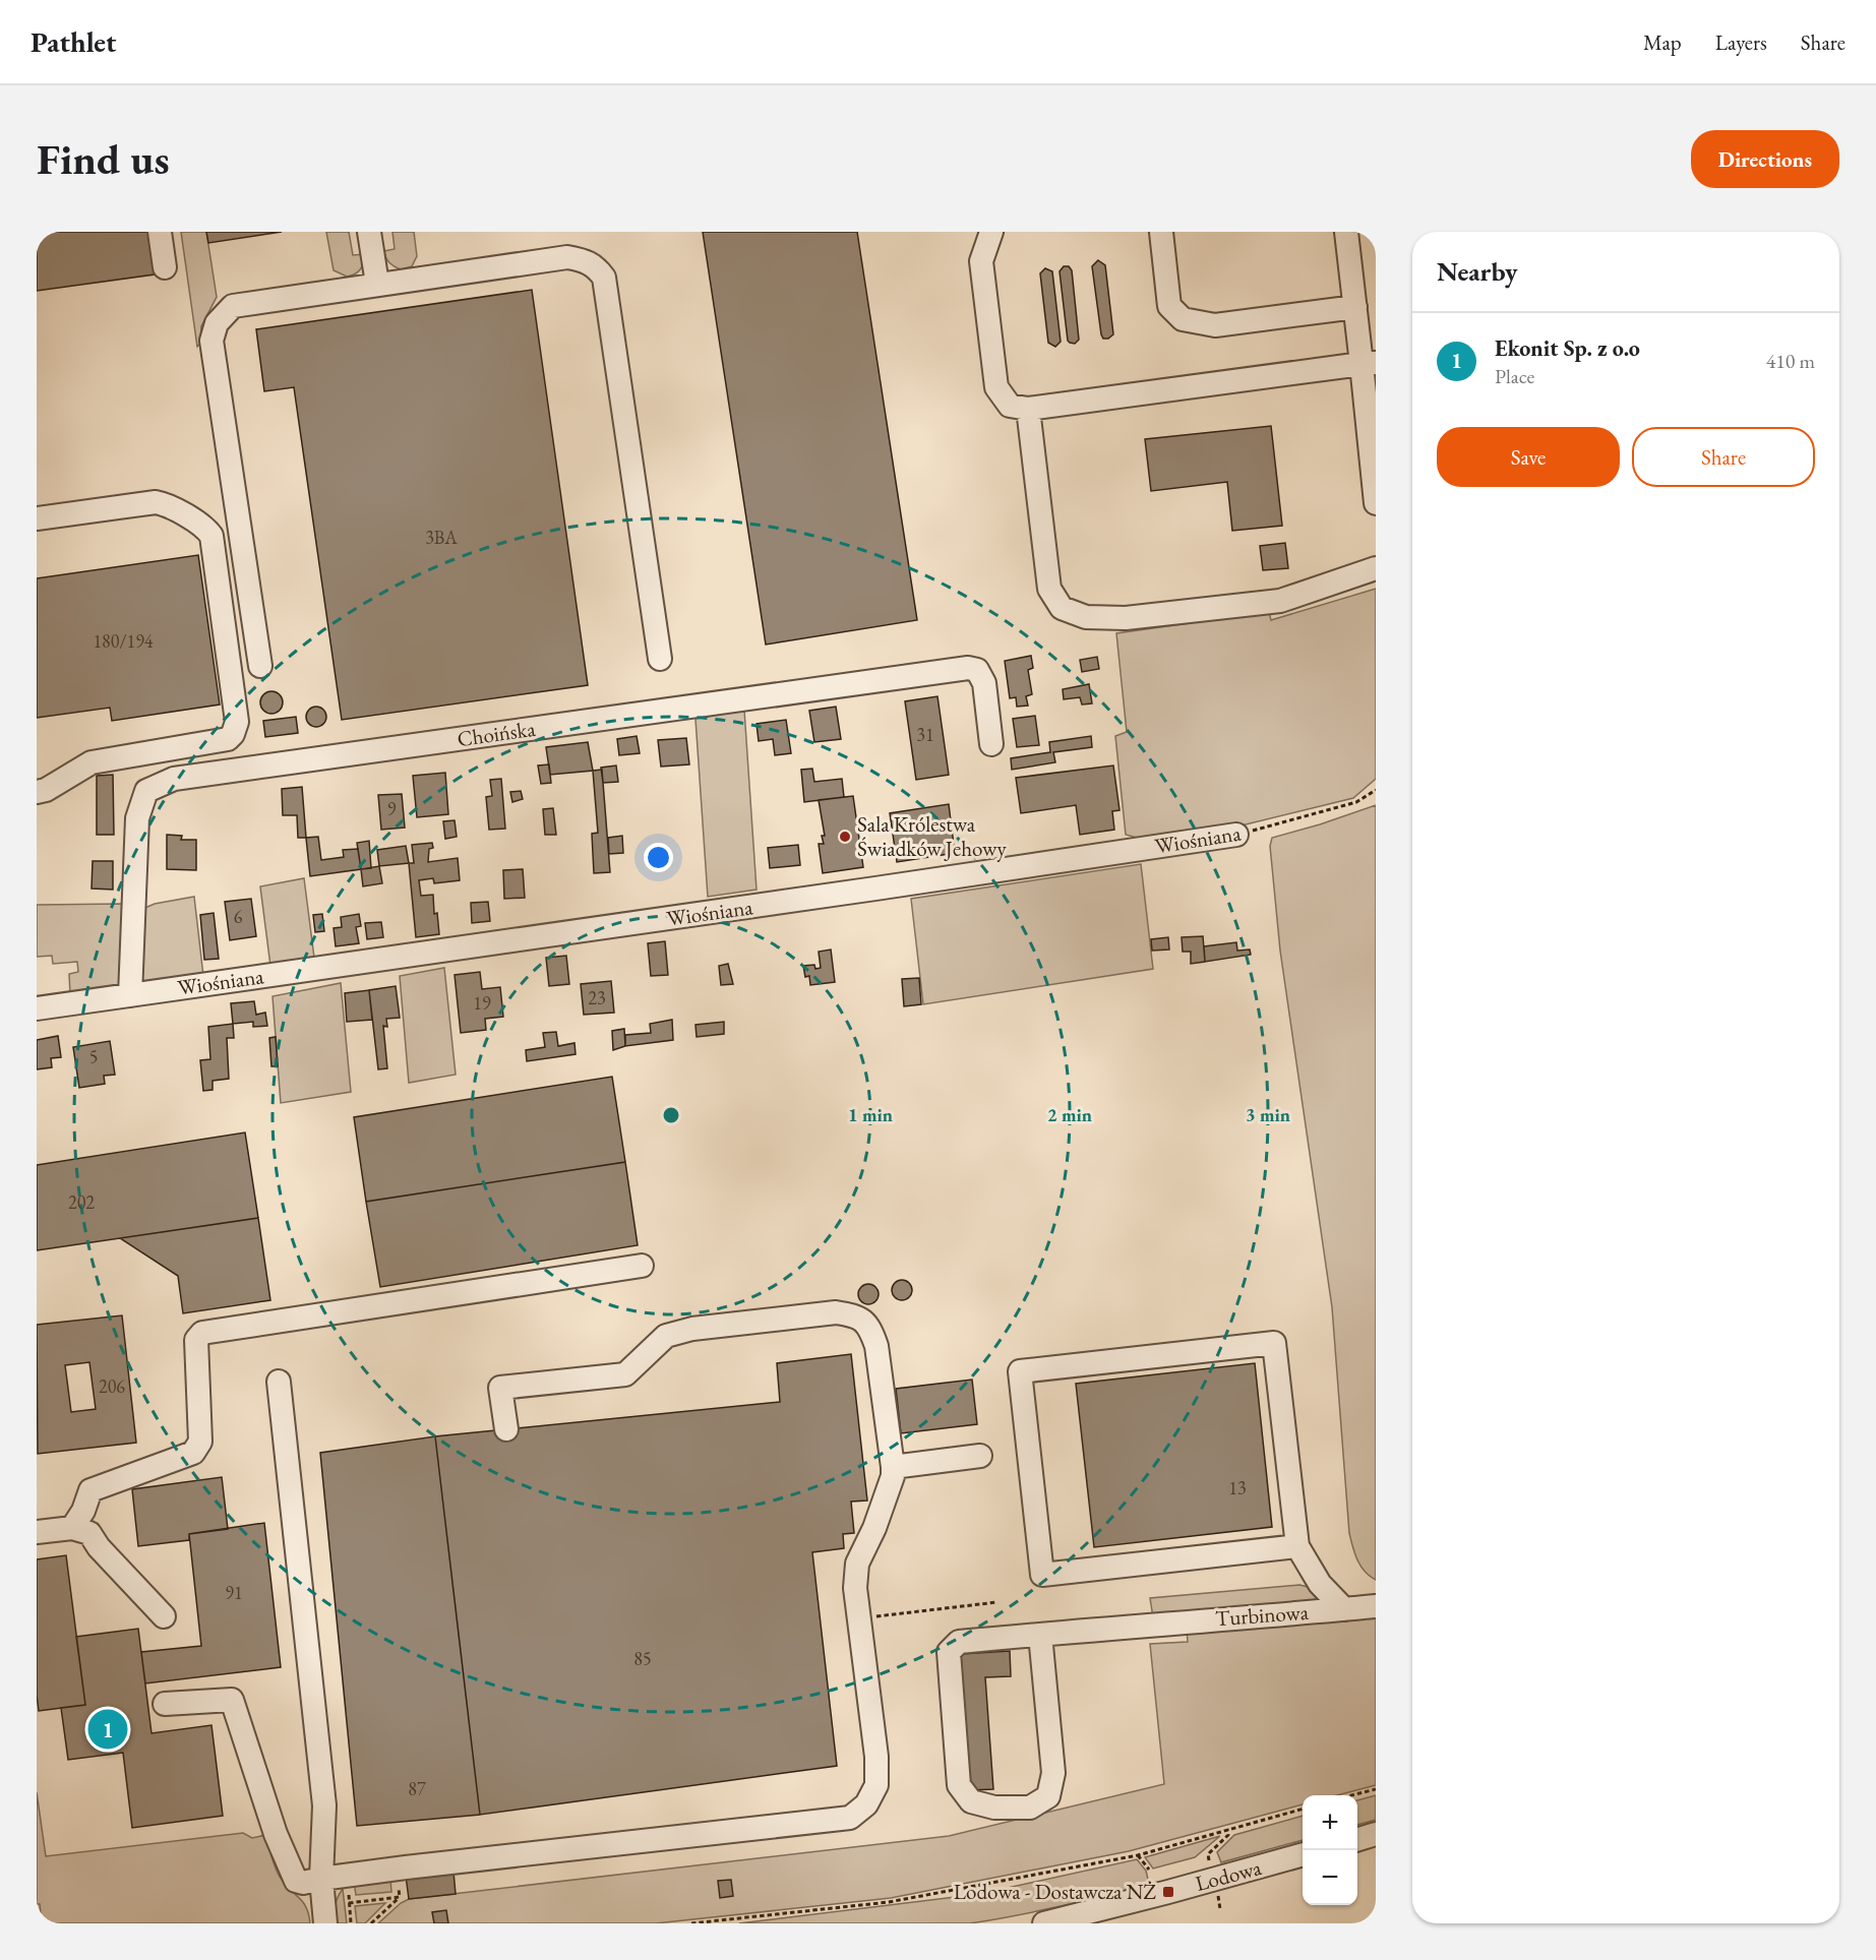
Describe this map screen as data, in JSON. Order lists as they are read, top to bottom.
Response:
{
  "streets": {
    "street": [
      "Choińska",
      "Wiośniana",
      "Turbinowa",
      "Lodowa"
    ]
  },
  "crossings": [
    ["Choińska", "Wiośniana"]
  ],
  "places": {
    "other": ["Sala Królestwa Świadków Jehowy"],
    "transit": ["Lodowa - Dostawcza NŻ"]
  },
  "house_numbers": [
    "3BA",
    "180/194",
    "31",
    "9",
    "6",
    "23",
    "19",
    "5",
    "202",
    "206",
    "13",
    "91",
    "85",
    "87"
  ],
  "page": {
    "header": "Pathlet",
    "nav": ["Map", "Layers", "Share"],
    "buttons": [
      "Directions",
      ["Save", "Share"]
    ],
    "title": "Find us",
    "heading": "Nearby",
    "list": [
      {
        "mark": "1",
        "name": "Ekonit Sp. z o.o",
        "note": "Place",
        "value": "410 m"
      }
    ],
    "pins": "1",
    "map_buttons": ["+", "−"]
  },
  "rings": ["1 min", "2 min", "3 min"]
}
